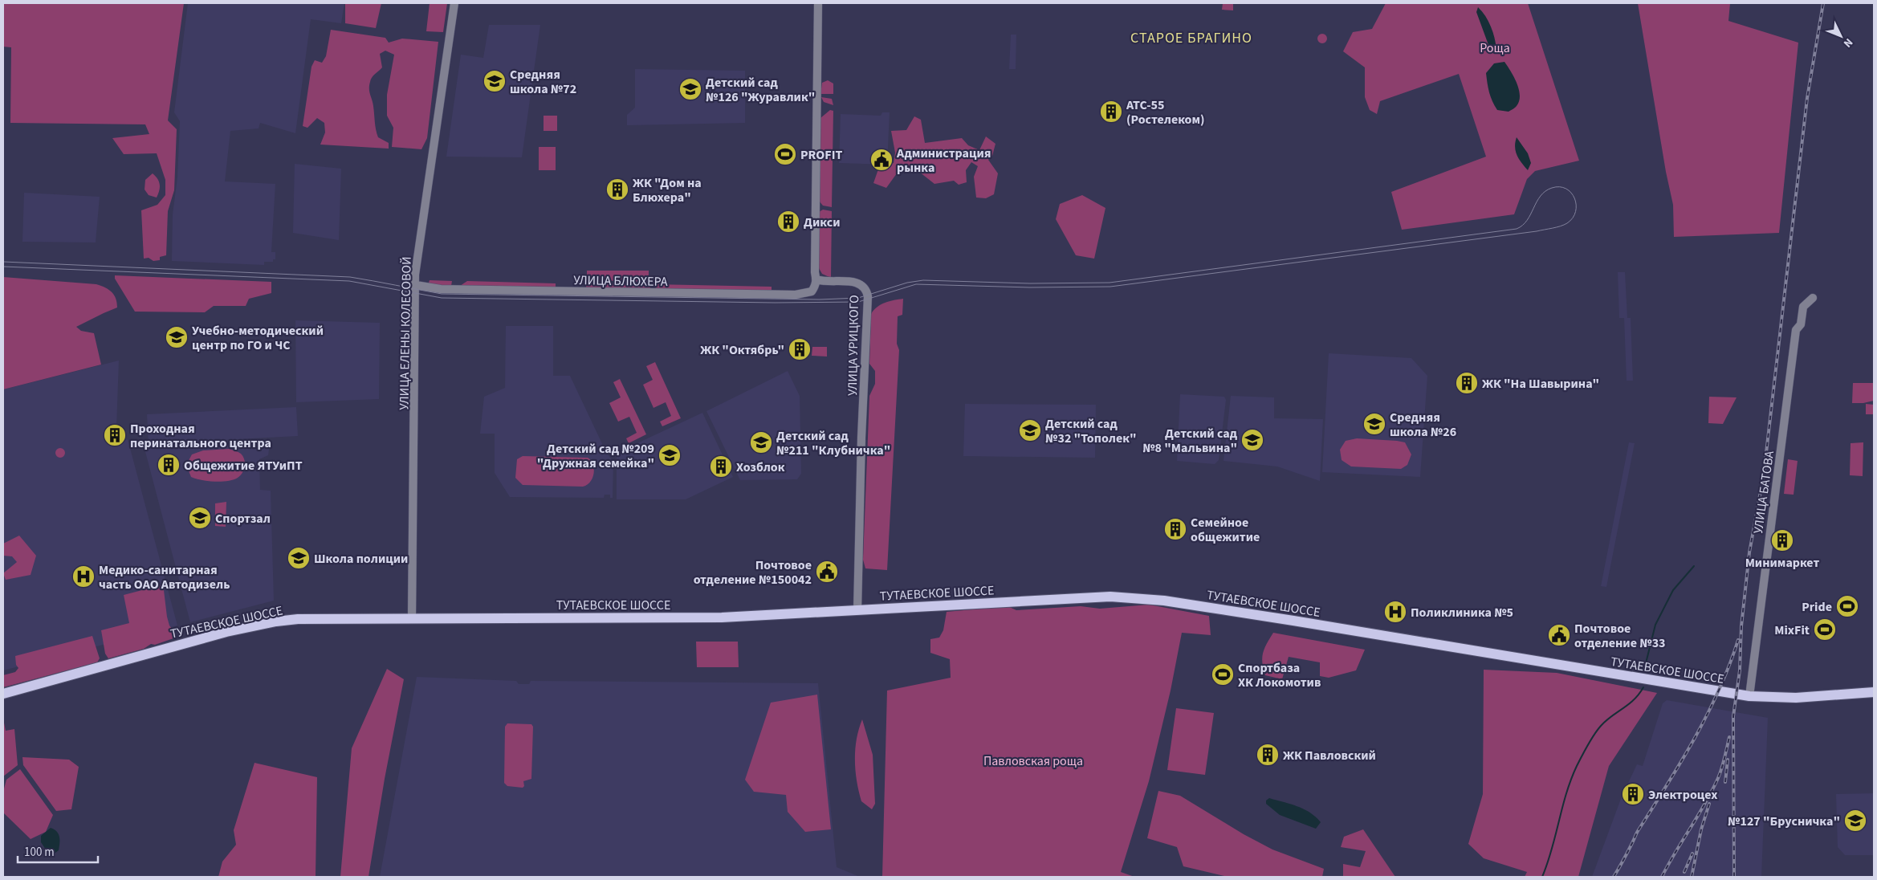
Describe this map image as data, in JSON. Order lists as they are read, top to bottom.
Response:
{
  "streets": {
    "main road": ["ТУТАЕВСКОЕ ШОССЕ"],
    "street": [
      "УЛИЦА БЛЮХЕРА",
      "УЛИЦА ЕЛЕНЫ КОЛЕСОВОЙ",
      "УЛИЦА УРИЦКОГО",
      "УЛИЦА БАТОВА"
    ]
  },
  "crossings": [
    ["УЛИЦА БЛЮХЕРА", "УЛИЦА ЕЛЕНЫ КОЛЕСОВОЙ"],
    ["УЛИЦА БЛЮХЕРА", "УЛИЦА УРИЦКОГО"],
    ["УЛИЦА ЕЛЕНЫ КОЛЕСОВОЙ", "ТУТАЕВСКОЕ ШОССЕ"],
    ["УЛИЦА УРИЦКОГО", "ТУТАЕВСКОЕ ШОССЕ"],
    ["УЛИЦА БАТОВА", "ТУТАЕВСКОЕ ШОССЕ"]
  ],
  "districts": ["СТАРОЕ БРАГИНО"],
  "parks": ["Роща", "Павловская роща"],
  "places": {
    "school or university": [
      "Средняя школа №72",
      "Детский сад №126 \"Журавлик\"",
      "Учебно-методический центр по ГО и ЧС",
      "Средняя школа №26",
      "Детский сад №32 \"Тополек\"",
      "Детский сад №8 \"Мальвина\"",
      "Детский сад №211 \"Клубничка\"",
      "Детский сад №209 \"Дружная семейка\"",
      "Спортзал",
      "Школа полиции",
      "№127 \"Брусничка\""
    ],
    "building": [
      "АТС-55 (Ростелеком)",
      "ЖК \"Дом на Блюхера\"",
      "Дикси",
      "ЖК \"Октябрь\"",
      "ЖК \"На Шавырина\"",
      "Проходная перинатального центра",
      "Общежитие ЯТУиПТ",
      "Хозблок",
      "Семейное общежитие",
      "Минимаркет",
      "ЖК Павловский",
      "Электроцех"
    ],
    "sports": [
      "PROFIT",
      "Pride",
      "MixFit",
      "Спортбаза ХК Локомотив"
    ],
    "public building": ["Администрация рынка", "Почтовое отделение №150042", "Почтовое отделение №33"],
    "hospital": ["Медико-санитарная часть ОАО Автодизель", "Поликлиника №5"]
  },
  "scale_bar": "100 m",
  "north": "bottom right"
}
